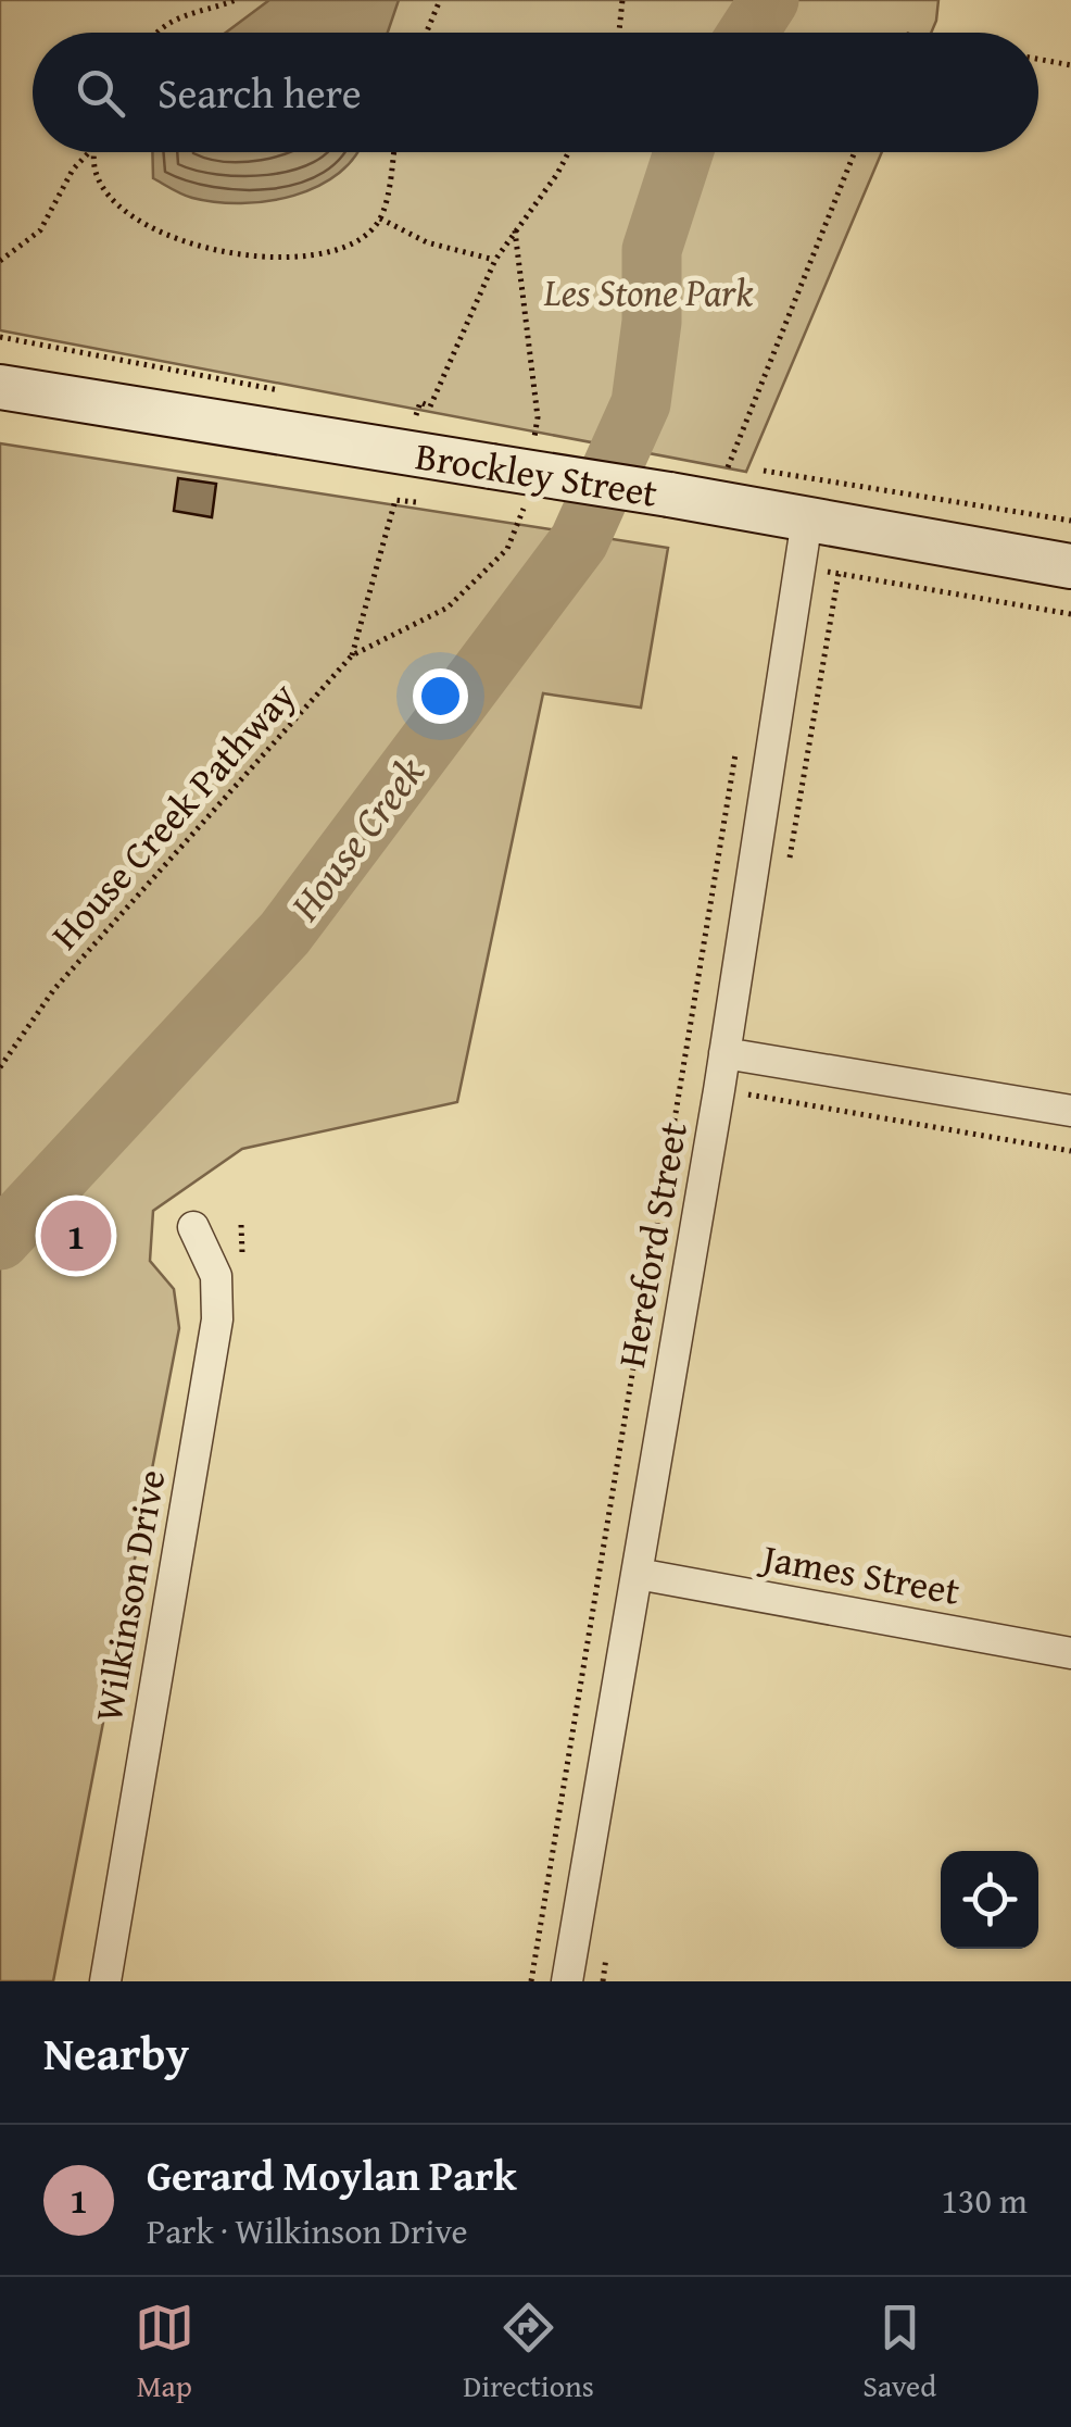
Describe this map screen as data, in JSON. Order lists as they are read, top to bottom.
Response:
{
  "streets": {
    "main road": ["Brockley Street"],
    "street": ["Hereford Street", "James Street", "Wilkinson Drive"],
    "path": ["House Creek Pathway"]
  },
  "crossings": [
    ["Brockley Street", "Hereford Street"],
    ["Hereford Street", "James Street"]
  ],
  "water": ["House Creek"],
  "parks": ["Les Stone Park"],
  "page": {
    "search": "Search here",
    "pins": "1",
    "heading": "Nearby",
    "list": [
      {
        "mark": "1",
        "name": "Gerard Moylan Park",
        "note": "Park · Wilkinson Drive",
        "value": "130 m"
      }
    ],
    "nav": ["Map", "Directions", "Saved"]
  }
}
